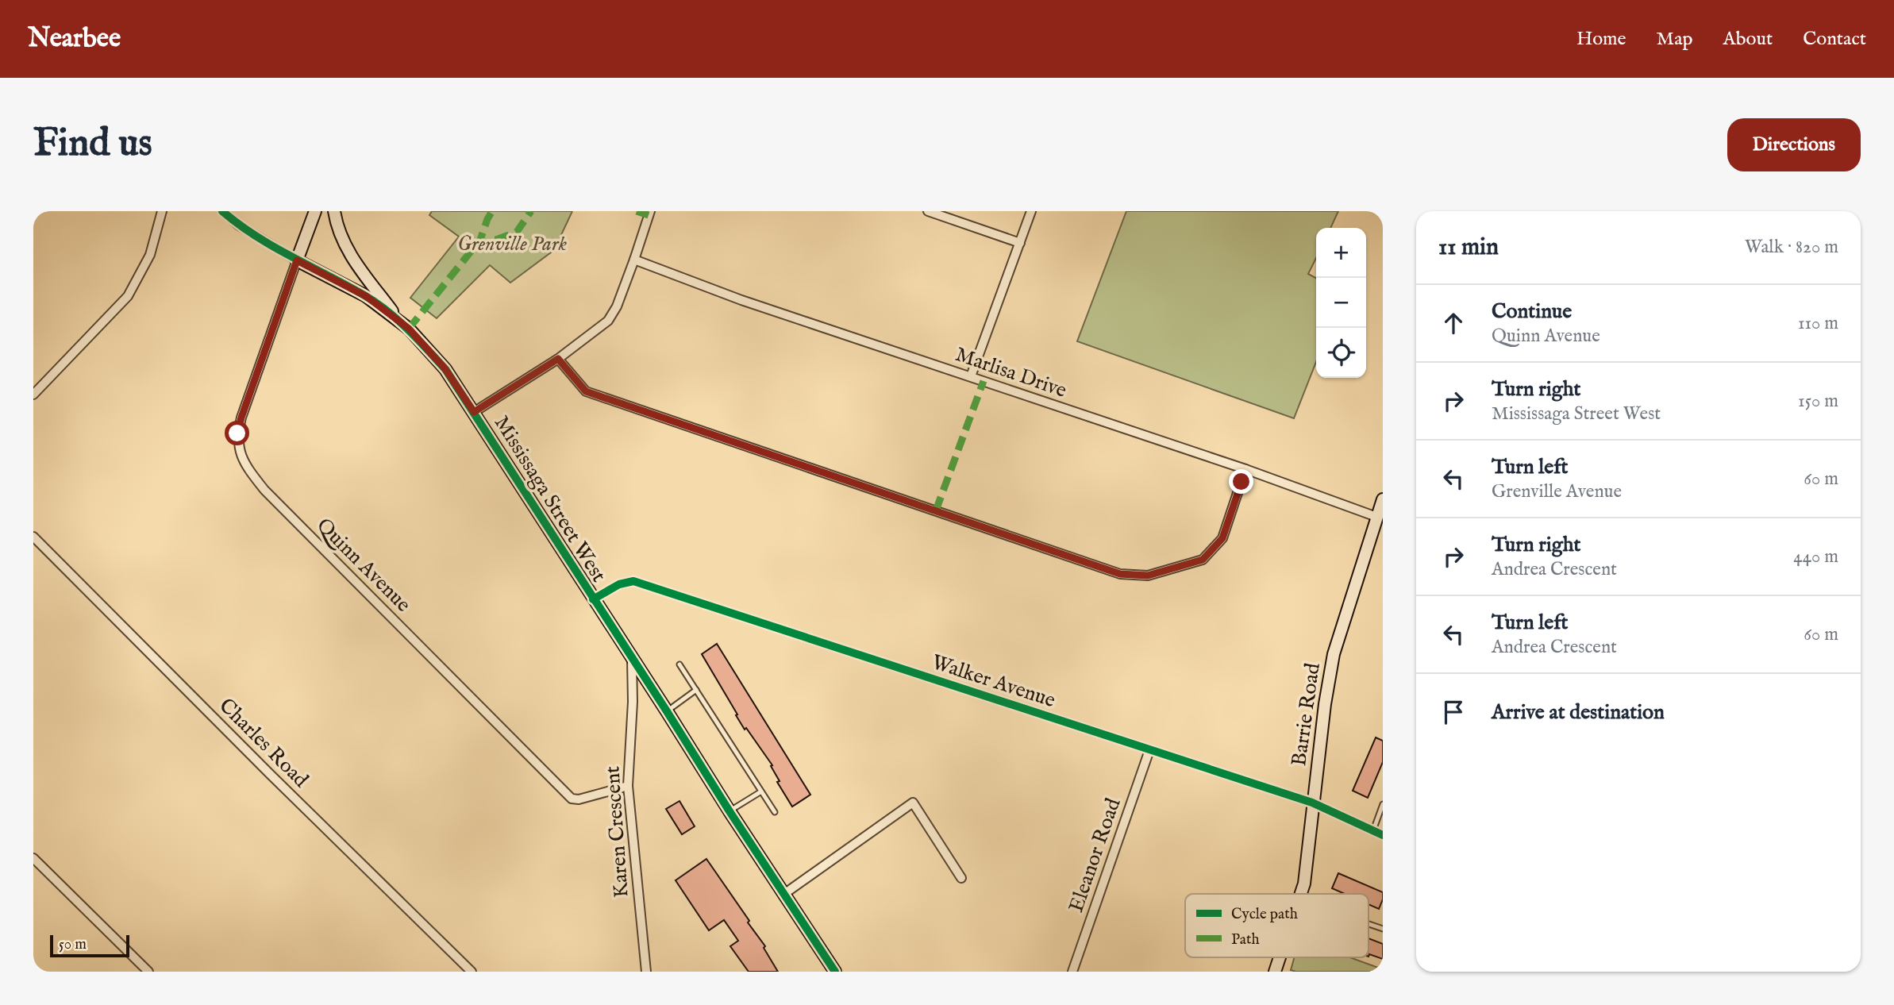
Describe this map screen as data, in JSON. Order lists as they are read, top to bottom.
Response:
{
  "streets": {
    "street": [
      "Marlisa Drive",
      "Mississaga Street West",
      "Quinn Avenue",
      "Walker Avenue",
      "Barrie Road",
      "Charles Road",
      "Karen Crescent",
      "Eleanor Road"
    ]
  },
  "crossings": [
    ["Marlisa Drive", "Barrie Road"],
    ["Mississaga Street West", "Quinn Avenue"],
    ["Mississaga Street West", "Walker Avenue"],
    ["Mississaga Street West", "Karen Crescent"],
    ["Quinn Avenue", "Karen Crescent"],
    ["Walker Avenue", "Barrie Road"],
    ["Walker Avenue", "Eleanor Road"]
  ],
  "parks": ["Grenville Park"],
  "legend": ["Cycle path", "Path"],
  "scale_bar": "50 m",
  "page": {
    "header": "Nearbee",
    "nav": [
      "Home",
      "Map",
      "About",
      "Contact"
    ],
    "buttons": "Directions",
    "title": "Find us",
    "heading": ["11 min", "Walk · 820 m"],
    "map_buttons": ["+", "−"],
    "list": [
      ["Continue", "Quinn Avenue", "110 m"],
      ["Turn right", "Mississaga Street West", "150 m"],
      ["Turn left", "Grenville Avenue", "60 m"],
      ["Turn right", "Andrea Crescent", "440 m"],
      ["Turn left", "Andrea Crescent", "60 m"],
      "Arrive at destination"
    ],
    "scale": "50 m"
  }
}
